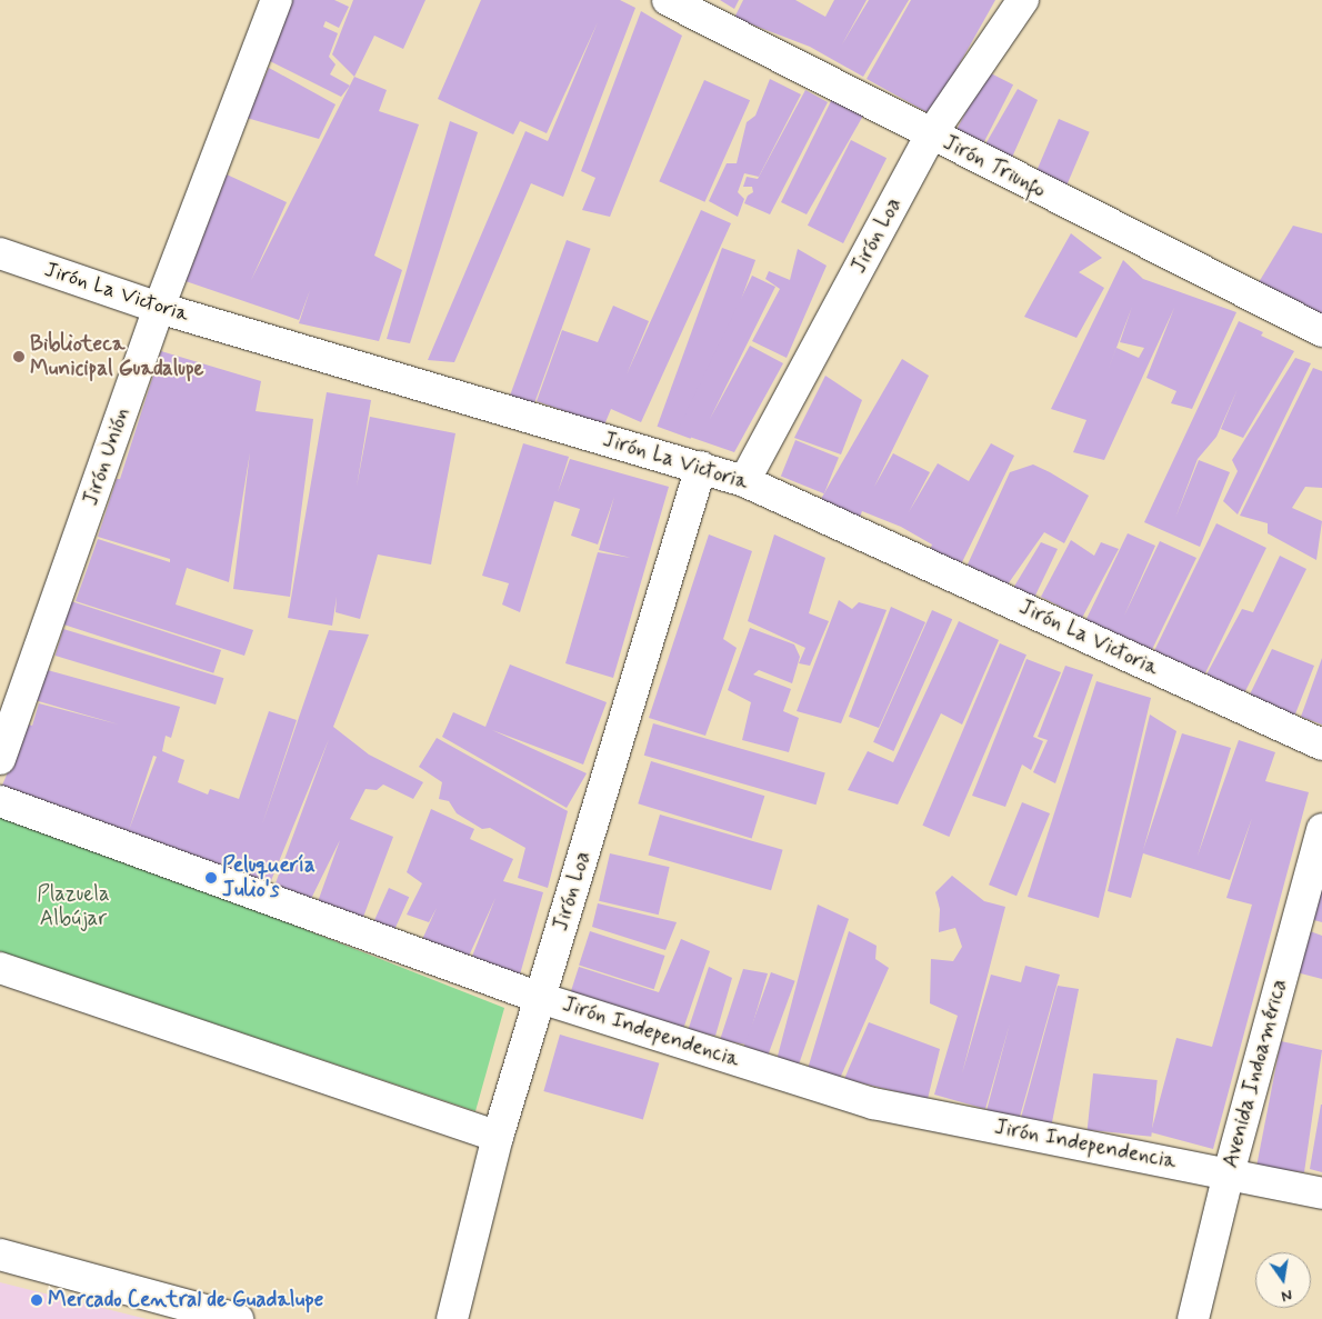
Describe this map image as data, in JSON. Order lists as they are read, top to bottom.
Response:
{
  "streets": {
    "street": [
      "Jirón Triunfo",
      "Jirón Loa",
      "Jirón La Victoria",
      "Jirón Unión",
      "Jirón Independencia",
      "Avenida Indoamérica"
    ]
  },
  "crossings": [
    ["Jirón Triunfo", "Jirón Loa"],
    ["Jirón Loa", "Jirón La Victoria"],
    ["Jirón Loa", "Jirón Independencia"],
    ["Jirón La Victoria", "Jirón Unión"],
    ["Jirón Independencia", "Avenida Indoamérica"]
  ],
  "parks": ["Plazuela Albújar"],
  "places": ["Biblioteca Municipal Guadalupe", "Peluquería Julio's", "Mercado Central de Guadalupe"],
  "north": "bottom"
}
